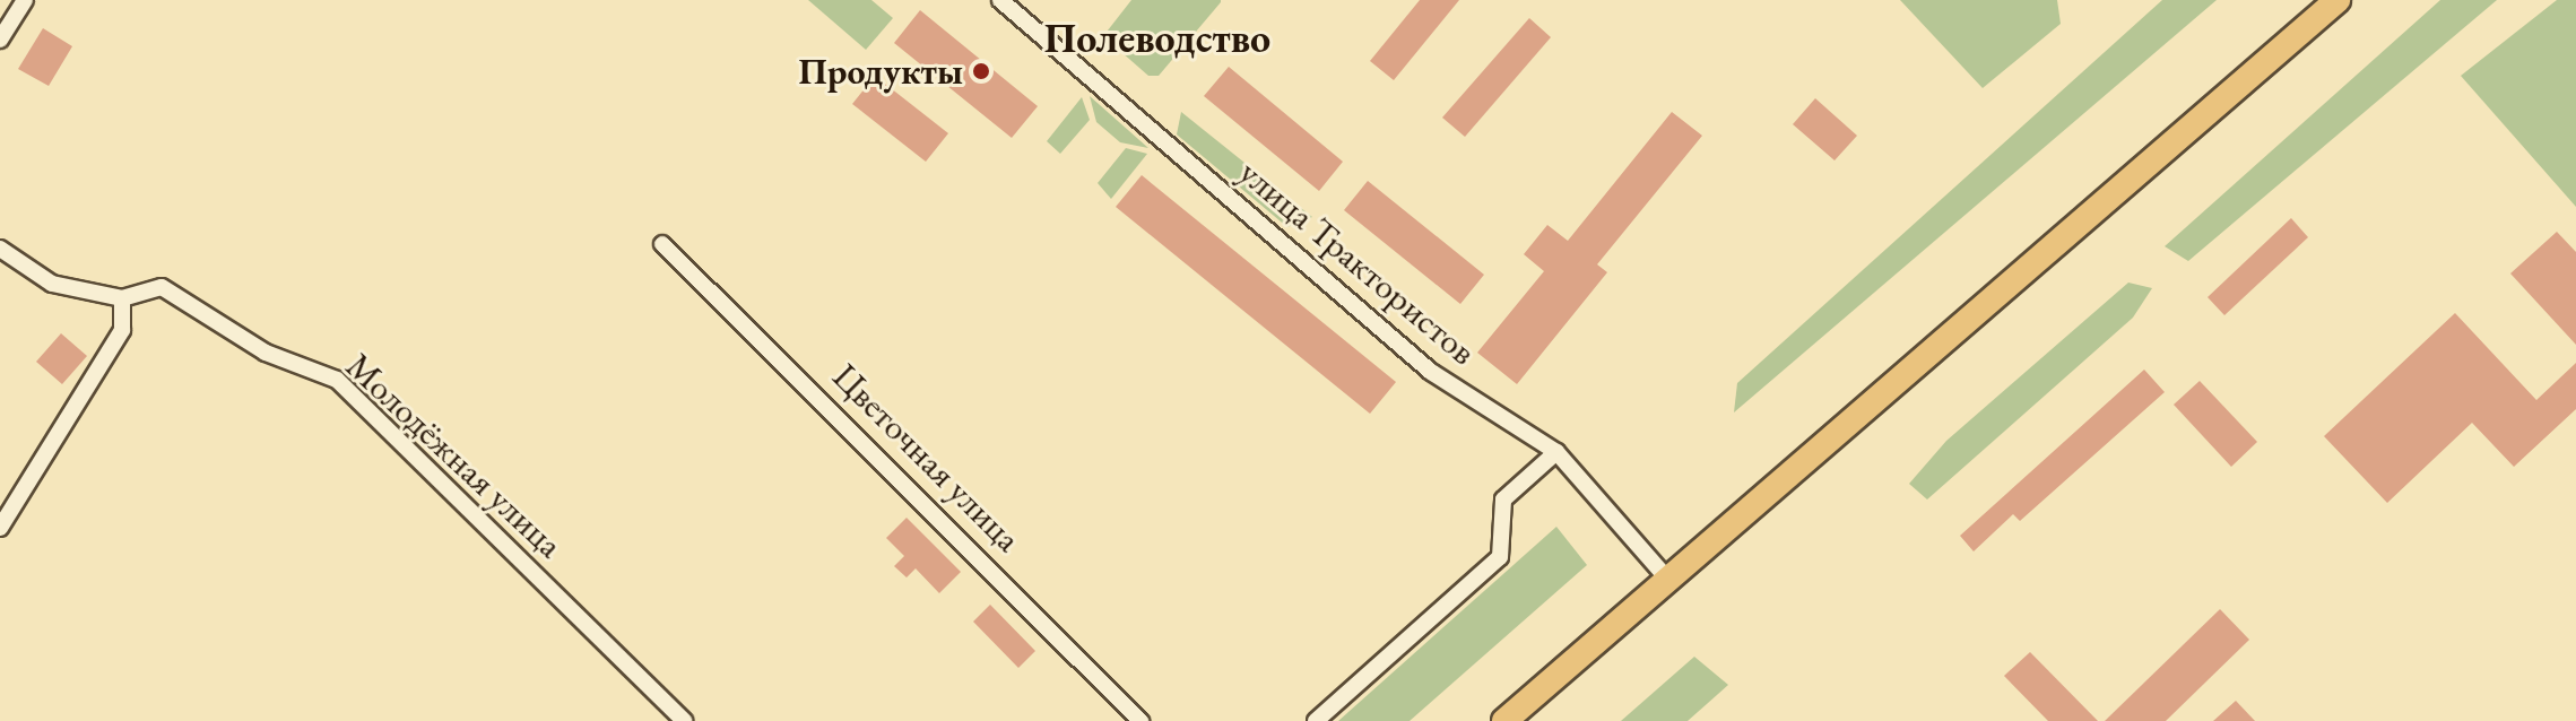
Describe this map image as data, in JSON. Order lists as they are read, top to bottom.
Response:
{
  "streets": {
    "street": ["улица Трактористов", "Молодёжная улица", "Цветочная улица"]
  },
  "districts": ["Полеводство"],
  "places": ["Продукты"]
}
